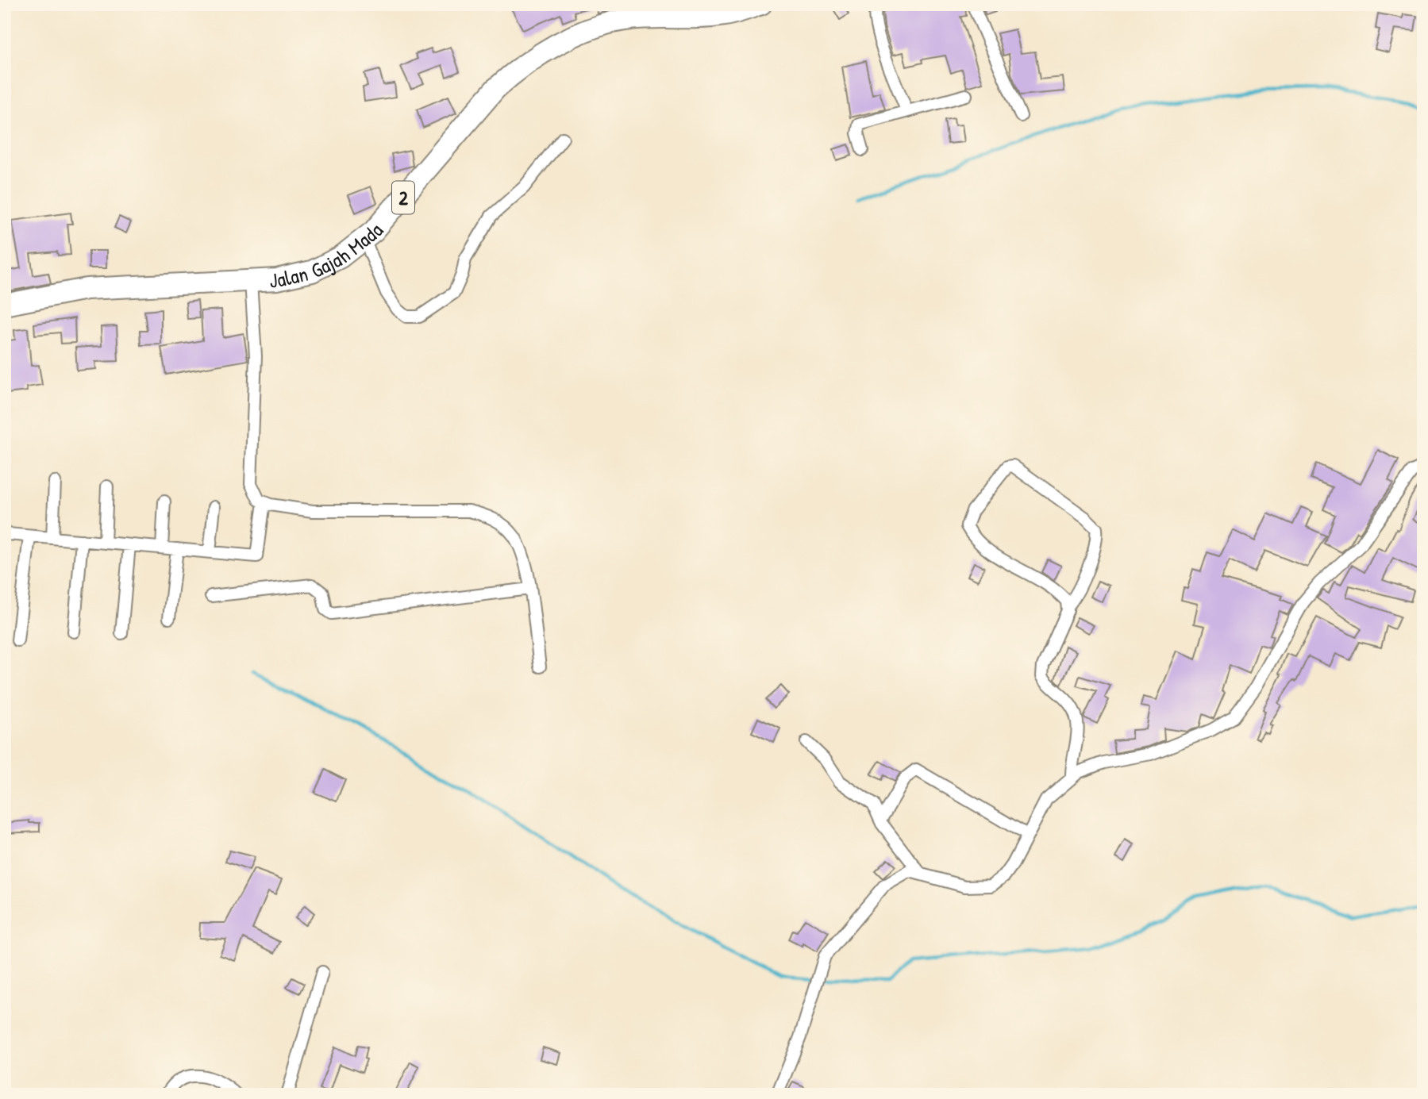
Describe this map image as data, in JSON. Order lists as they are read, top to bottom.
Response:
{
  "streets": {
    "highway": ["2", "Jalan Gajah Mada"]
  }
}
